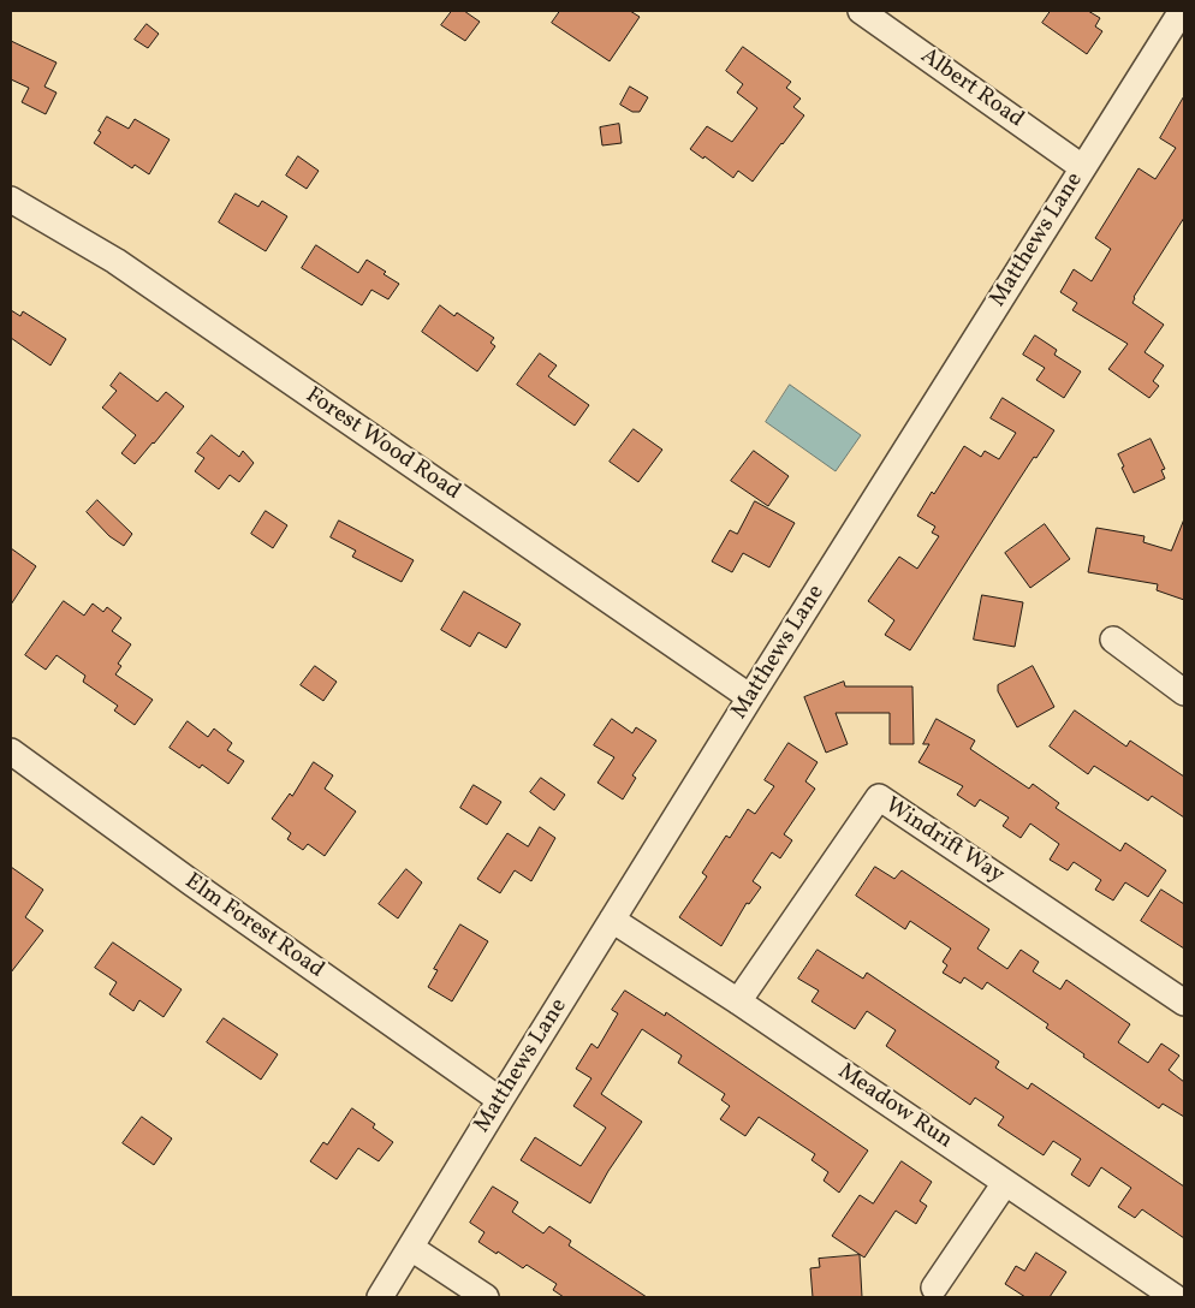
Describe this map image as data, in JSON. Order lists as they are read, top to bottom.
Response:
{
  "streets": {
    "street": [
      "Albert Road",
      "Matthews Lane",
      "Forest Wood Road",
      "Windrift Way",
      "Elm Forest Road",
      "Meadow Run"
    ]
  },
  "crossings": [
    ["Albert Road", "Matthews Lane"],
    ["Matthews Lane", "Forest Wood Road"],
    ["Matthews Lane", "Elm Forest Road"],
    ["Matthews Lane", "Meadow Run"],
    ["Windrift Way", "Meadow Run"]
  ]
}
